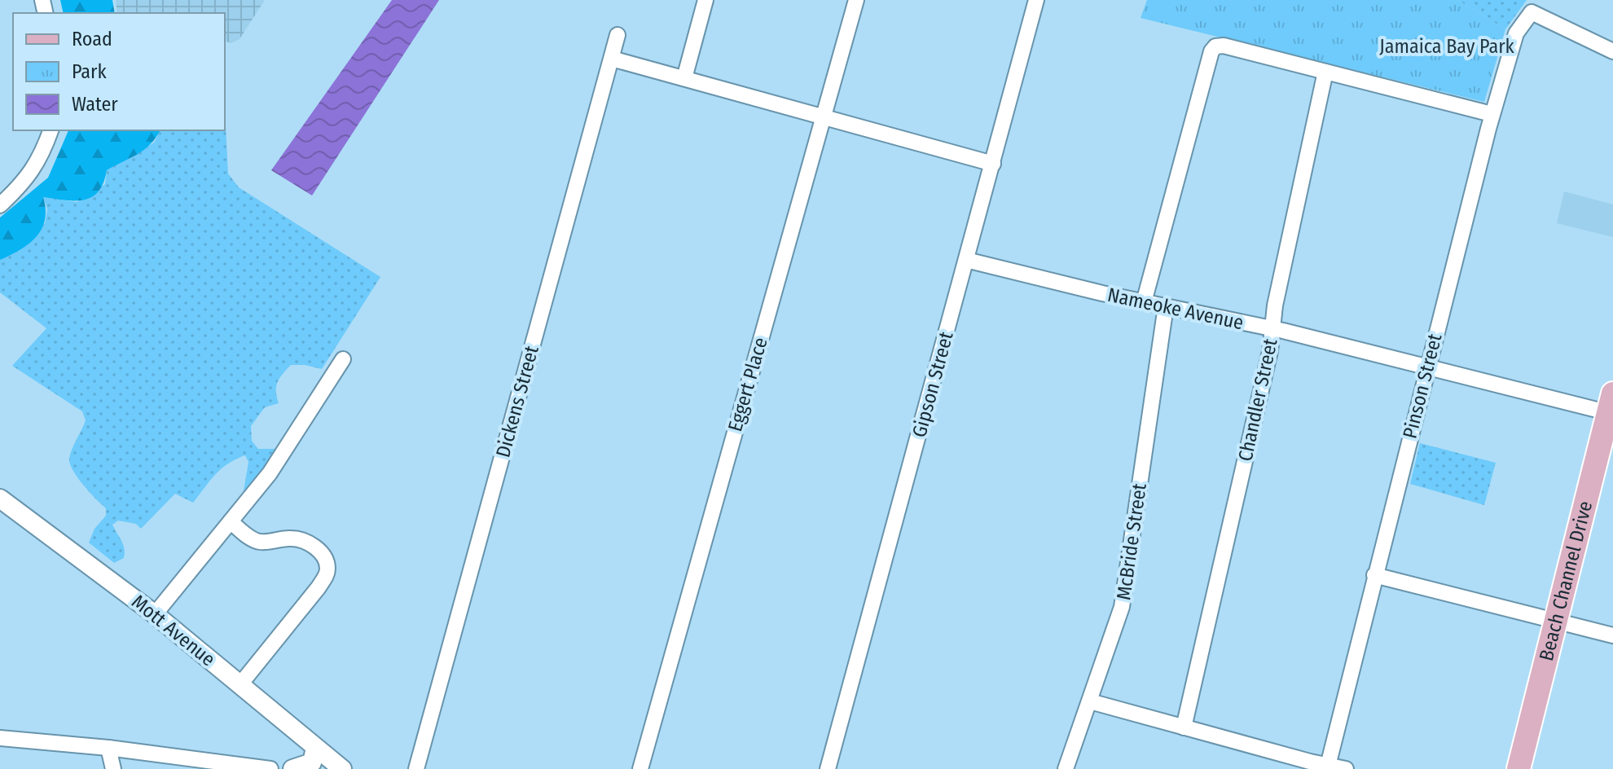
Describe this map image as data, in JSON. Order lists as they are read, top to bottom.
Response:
{
  "streets": {
    "main road": ["Beach Channel Drive"],
    "street": [
      "Nameoke Avenue",
      "Eggert Place",
      "Gipson Street",
      "Pinson Street",
      "Chandler Street",
      "Dickens Street",
      "McBride Street",
      "Mott Avenue"
    ]
  },
  "crossings": [
    ["Nameoke Avenue", "Gipson Street"],
    ["Nameoke Avenue", "Pinson Street"],
    ["Nameoke Avenue", "Chandler Street"],
    ["Nameoke Avenue", "McBride Street"],
    ["Nameoke Avenue", "Beach Channel Drive"]
  ],
  "parks": ["Jamaica Bay Park"],
  "legend": ["Road", "Park", "Water"]
}
